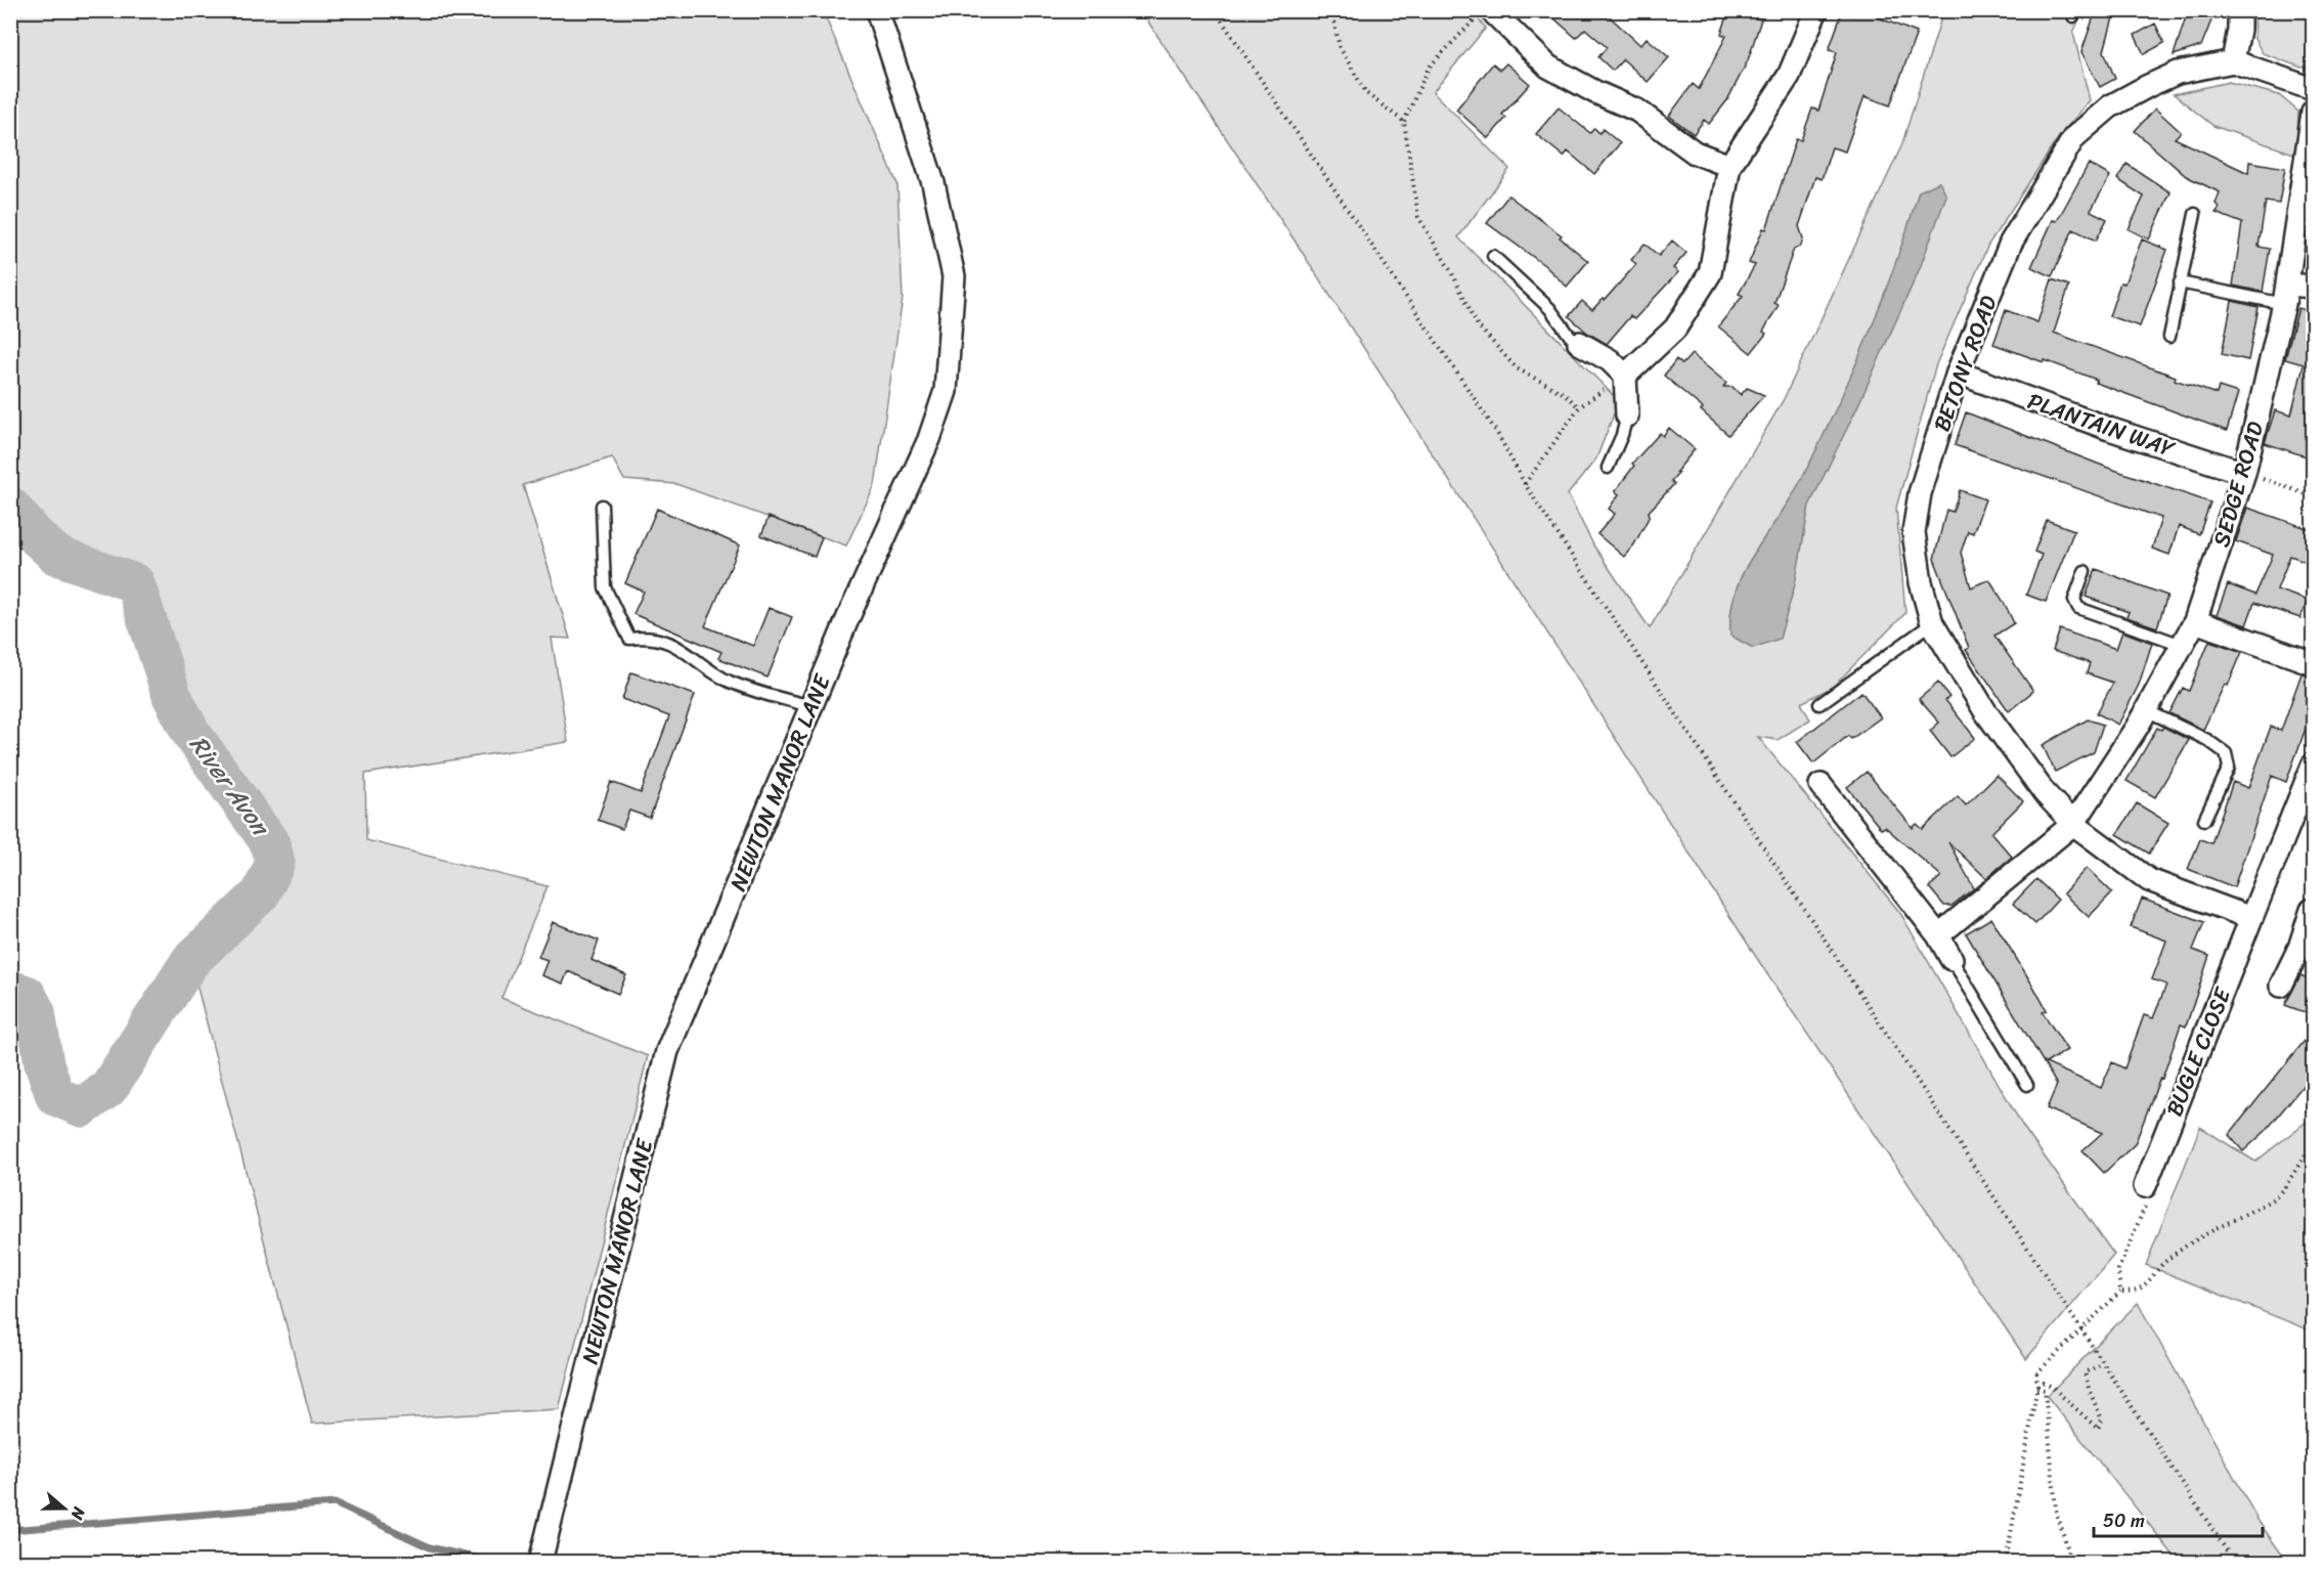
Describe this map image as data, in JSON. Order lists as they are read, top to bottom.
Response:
{
  "streets": {
    "street": [
      "BETONY ROAD",
      "PLANTAIN WAY",
      "SEDGE ROAD",
      "NEWTON MANOR LANE",
      "BUGLE CLOSE"
    ]
  },
  "crossings": [
    ["BETONY ROAD", "PLANTAIN WAY"],
    ["BETONY ROAD", "SEDGE ROAD"],
    ["PLANTAIN WAY", "SEDGE ROAD"]
  ],
  "water": ["River Avon"],
  "scale_bar": "50 m",
  "north": "right"
}
